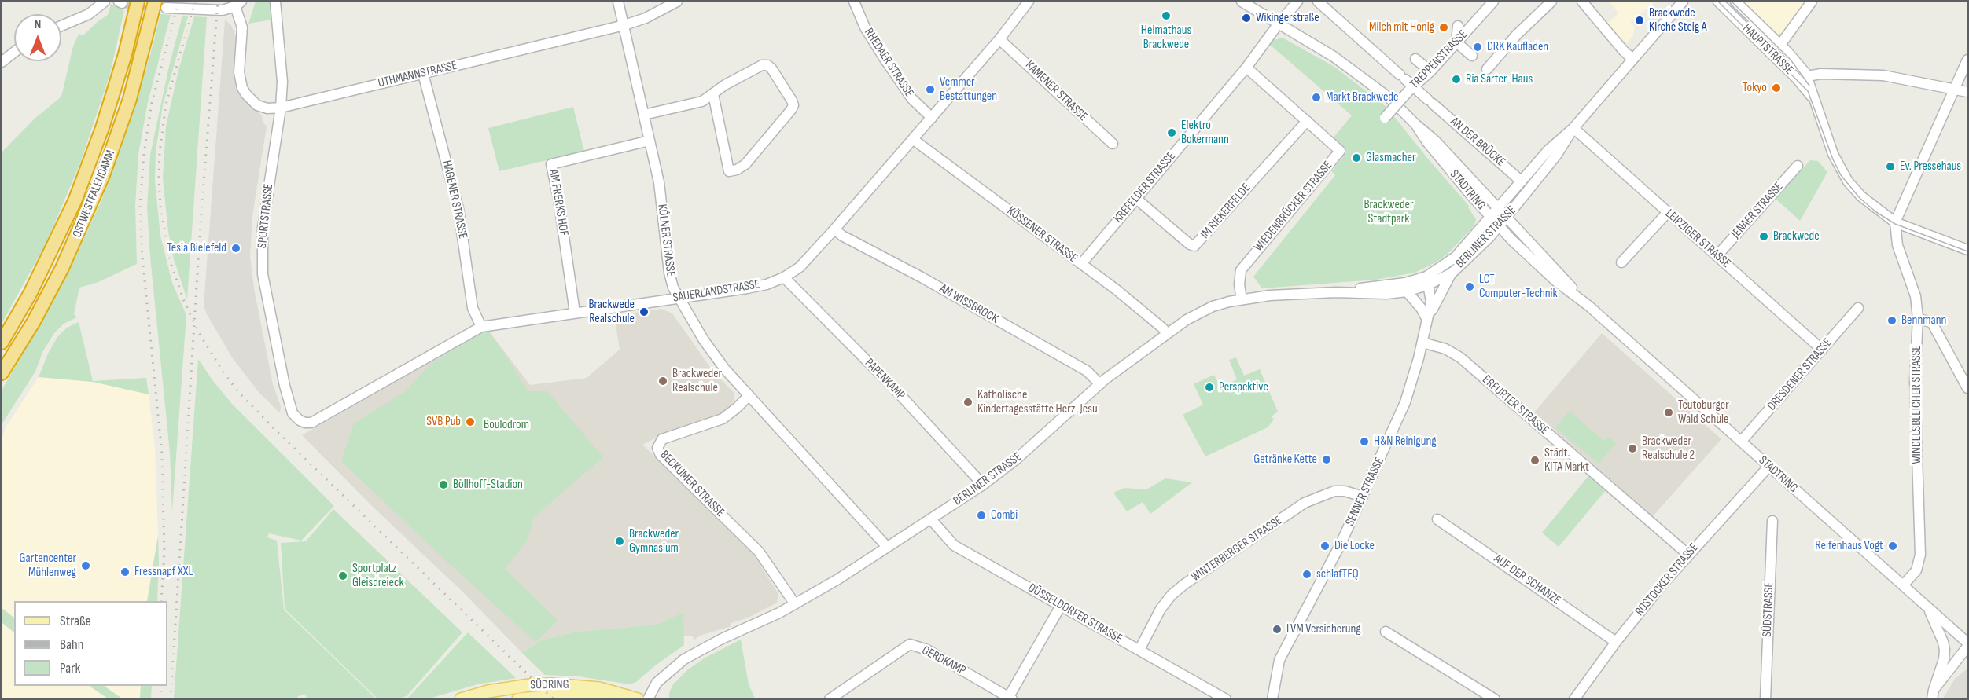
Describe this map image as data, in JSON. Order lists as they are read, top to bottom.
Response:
{
  "streets": {
    "highway": ["OSTWESTFALENDAMM"],
    "main road": ["SÜDRING"],
    "street": [
      "HAUPTSTRASSE",
      "TREPPENSTRASSE",
      "RHEDAER STRASSE",
      "UTHMANNSTRASSE",
      "KAMENER STRASSE",
      "AN DER BRÜCKE",
      "KREFELDER STRASSE",
      "STADTRING",
      "HAGENER STRASSE",
      "AM FRERKS HOF",
      "WIEDENBRÜCKER STRASSE",
      "JENAER STRASSE",
      "IM RIEKERFELDE",
      "SPORTSTRASSE",
      "KÖSSENER STRASSE",
      "BERLINER STRASSE",
      "LEIPZIGER STRASSE",
      "KÖLNER STRASSE",
      "SAUERLANDSTRASSE",
      "AM WISSBROCK",
      "DRESDENER STRASSE",
      "PAPENKAMP",
      "WINDELSBLEICHER STRASSE",
      "ERFURTER STRASSE",
      "BECKUMER STRASSE",
      "SENNER STRASSE",
      "WINTERBERGER STRASSE",
      "AUF DER SCHANZE",
      "ROSTOCKER STRASSE",
      "SÜDSTRASSE",
      "DÜSSELDORFER STRASSE",
      "GERDKAMP"
    ]
  },
  "crossings": [
    ["HAUPTSTRASSE", "WINDELSBLEICHER STRASSE"],
    ["TREPPENSTRASSE", "AN DER BRÜCKE"],
    ["RHEDAER STRASSE", "SAUERLANDSTRASSE"],
    ["UTHMANNSTRASSE", "HAGENER STRASSE"],
    ["UTHMANNSTRASSE", "SPORTSTRASSE"],
    ["UTHMANNSTRASSE", "KÖLNER STRASSE"],
    ["KAMENER STRASSE", "SAUERLANDSTRASSE"],
    ["AN DER BRÜCKE", "BERLINER STRASSE"],
    ["KREFELDER STRASSE", "STADTRING"],
    ["KREFELDER STRASSE", "WIEDENBRÜCKER STRASSE"],
    ["KREFELDER STRASSE", "IM RIEKERFELDE"],
    ["KREFELDER STRASSE", "KÖSSENER STRASSE"],
    ["STADTRING", "BERLINER STRASSE"],
    ["STADTRING", "DRESDENER STRASSE"],
    ["STADTRING", "WINDELSBLEICHER STRASSE"],
    ["STADTRING", "ROSTOCKER STRASSE"],
    ["HAGENER STRASSE", "SAUERLANDSTRASSE"],
    ["AM FRERKS HOF", "KÖLNER STRASSE"],
    ["AM FRERKS HOF", "SAUERLANDSTRASSE"],
    ["WIEDENBRÜCKER STRASSE", "IM RIEKERFELDE"],
    ["WIEDENBRÜCKER STRASSE", "BERLINER STRASSE"],
    ["JENAER STRASSE", "LEIPZIGER STRASSE"],
    ["SPORTSTRASSE", "SAUERLANDSTRASSE"],
    ["KÖSSENER STRASSE", "BERLINER STRASSE"],
    ["KÖSSENER STRASSE", "SAUERLANDSTRASSE"],
    ["BERLINER STRASSE", "LEIPZIGER STRASSE"],
    ["BERLINER STRASSE", "KÖLNER STRASSE"],
    ["BERLINER STRASSE", "AM WISSBROCK"],
    ["BERLINER STRASSE", "PAPENKAMP"],
    ["BERLINER STRASSE", "BECKUMER STRASSE"],
    ["BERLINER STRASSE", "SENNER STRASSE"],
    ["BERLINER STRASSE", "DÜSSELDORFER STRASSE"],
    ["LEIPZIGER STRASSE", "DRESDENER STRASSE"],
    ["KÖLNER STRASSE", "SAUERLANDSTRASSE"],
    ["KÖLNER STRASSE", "BECKUMER STRASSE"],
    ["SAUERLANDSTRASSE", "AM WISSBROCK"],
    ["SAUERLANDSTRASSE", "PAPENKAMP"],
    ["ERFURTER STRASSE", "SENNER STRASSE"],
    ["ERFURTER STRASSE", "ROSTOCKER STRASSE"],
    ["SENNER STRASSE", "WINTERBERGER STRASSE"],
    ["WINTERBERGER STRASSE", "DÜSSELDORFER STRASSE"],
    ["AUF DER SCHANZE", "ROSTOCKER STRASSE"]
  ],
  "parks": ["Brackweder Stadtpark", "Boulodrom"],
  "places": [
    "Heimathaus Brackwede",
    "Wikingerstraße",
    "Brackwede Kirche Steig A",
    "Milch mit Honig",
    "DRK Kaufladen",
    "Ria Sarter-Haus",
    "Tokyo",
    "Vemmer Bestattungen",
    "Markt Brackwede",
    "Elektro Bokermann",
    "Glasmacher",
    "Ev. Pressehaus",
    "Brackwede",
    "Tesla Bielefeld",
    "LCT Computer-Technik",
    "Brackwede Realschule",
    "Bennmann",
    "Brackweder Realschule",
    "Perspektive",
    "Katholische Kindertagesstätte Herz-Jesu",
    "Teutoburger Wald Schule",
    "SVB Pub",
    "H&N Reinigung",
    "Brackweder Realschule 2",
    "Getränke Kette",
    "Städt. KITA Markt",
    "Böllhoff-Stadion",
    "Combi",
    "Brackweder Gymnasium",
    "Die Locke",
    "Reifenhaus Vogt",
    "Gartencenter Mühlenweg",
    "Fressnapf XXL",
    "schlafTEQ",
    "Sportplatz Gleisdreieck",
    "LVM Versicherung"
  ],
  "legend": ["Straße", "Bahn", "Park"],
  "north": "top"
}
